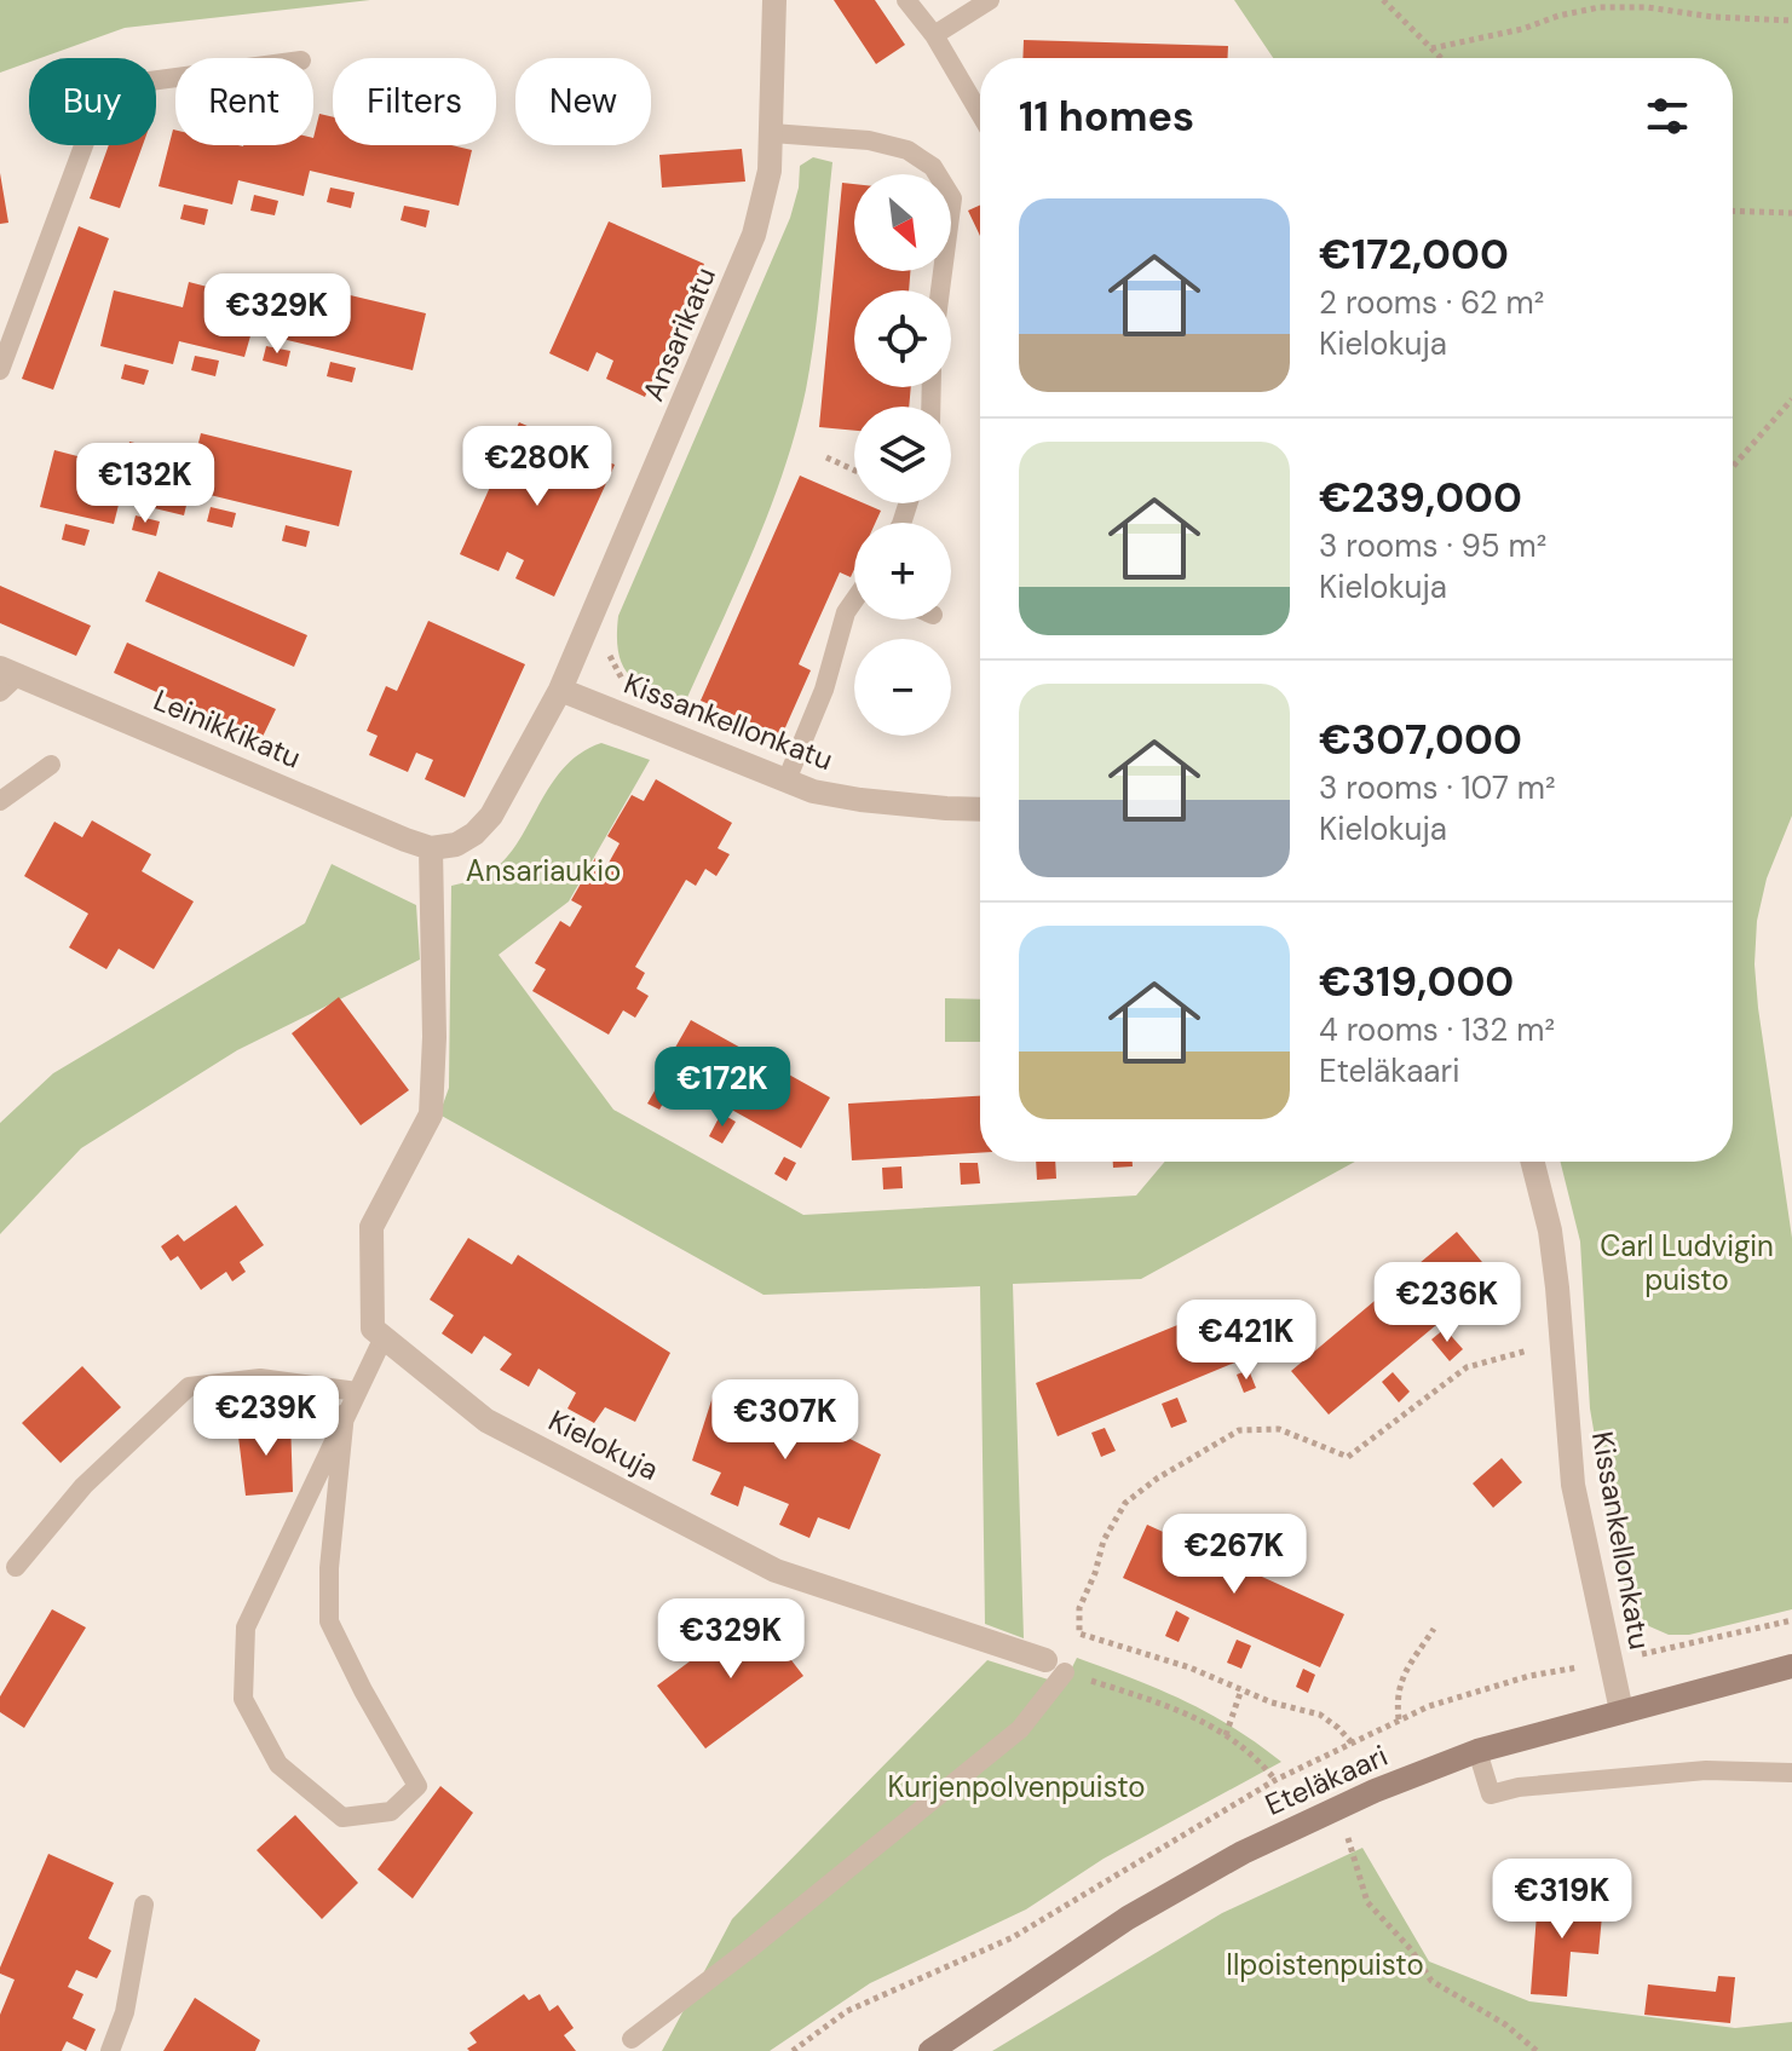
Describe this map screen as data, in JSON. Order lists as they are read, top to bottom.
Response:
{
  "streets": {
    "main road": ["Eteläkaari"],
    "street": [
      "Ansarikatu",
      "Kissankellonkatu",
      "Leinikkikatu",
      "Kielokuja"
    ]
  },
  "crossings": [
    ["Ansarikatu", "Kissankellonkatu"],
    ["Ansarikatu", "Leinikkikatu"],
    ["Kissankellonkatu", "Eteläkaari"]
  ],
  "parks": [
    "Ansariaukio",
    "Carl Ludvigin puisto",
    "Kurjenpolvenpuisto",
    "Ilpoistenpuisto"
  ],
  "north": "bottom right",
  "page": {
    "chip": [
      "Buy",
      "Rent",
      "Filters",
      "New"
    ],
    "heading": "11 homes",
    "map_buttons": ["+", "−"],
    "list": [
      {
        "name": "€172,000",
        "note": "2 rooms · 62 m² · Kielokuja"
      },
      {
        "name": "€239,000",
        "note": "3 rooms · 95 m² · Kielokuja"
      },
      {
        "name": "€307,000",
        "note": "3 rooms · 107 m² · Kielokuja"
      },
      {
        "name": "€319,000",
        "note": "4 rooms · 132 m² · Eteläkaari"
      }
    ],
    "price": [
      "€329K",
      "€280K",
      "€132K",
      "€172K",
      "€236K",
      "€421K",
      "€239K",
      "€307K",
      "€267K",
      "€329K",
      "€319K"
    ]
  }
}
